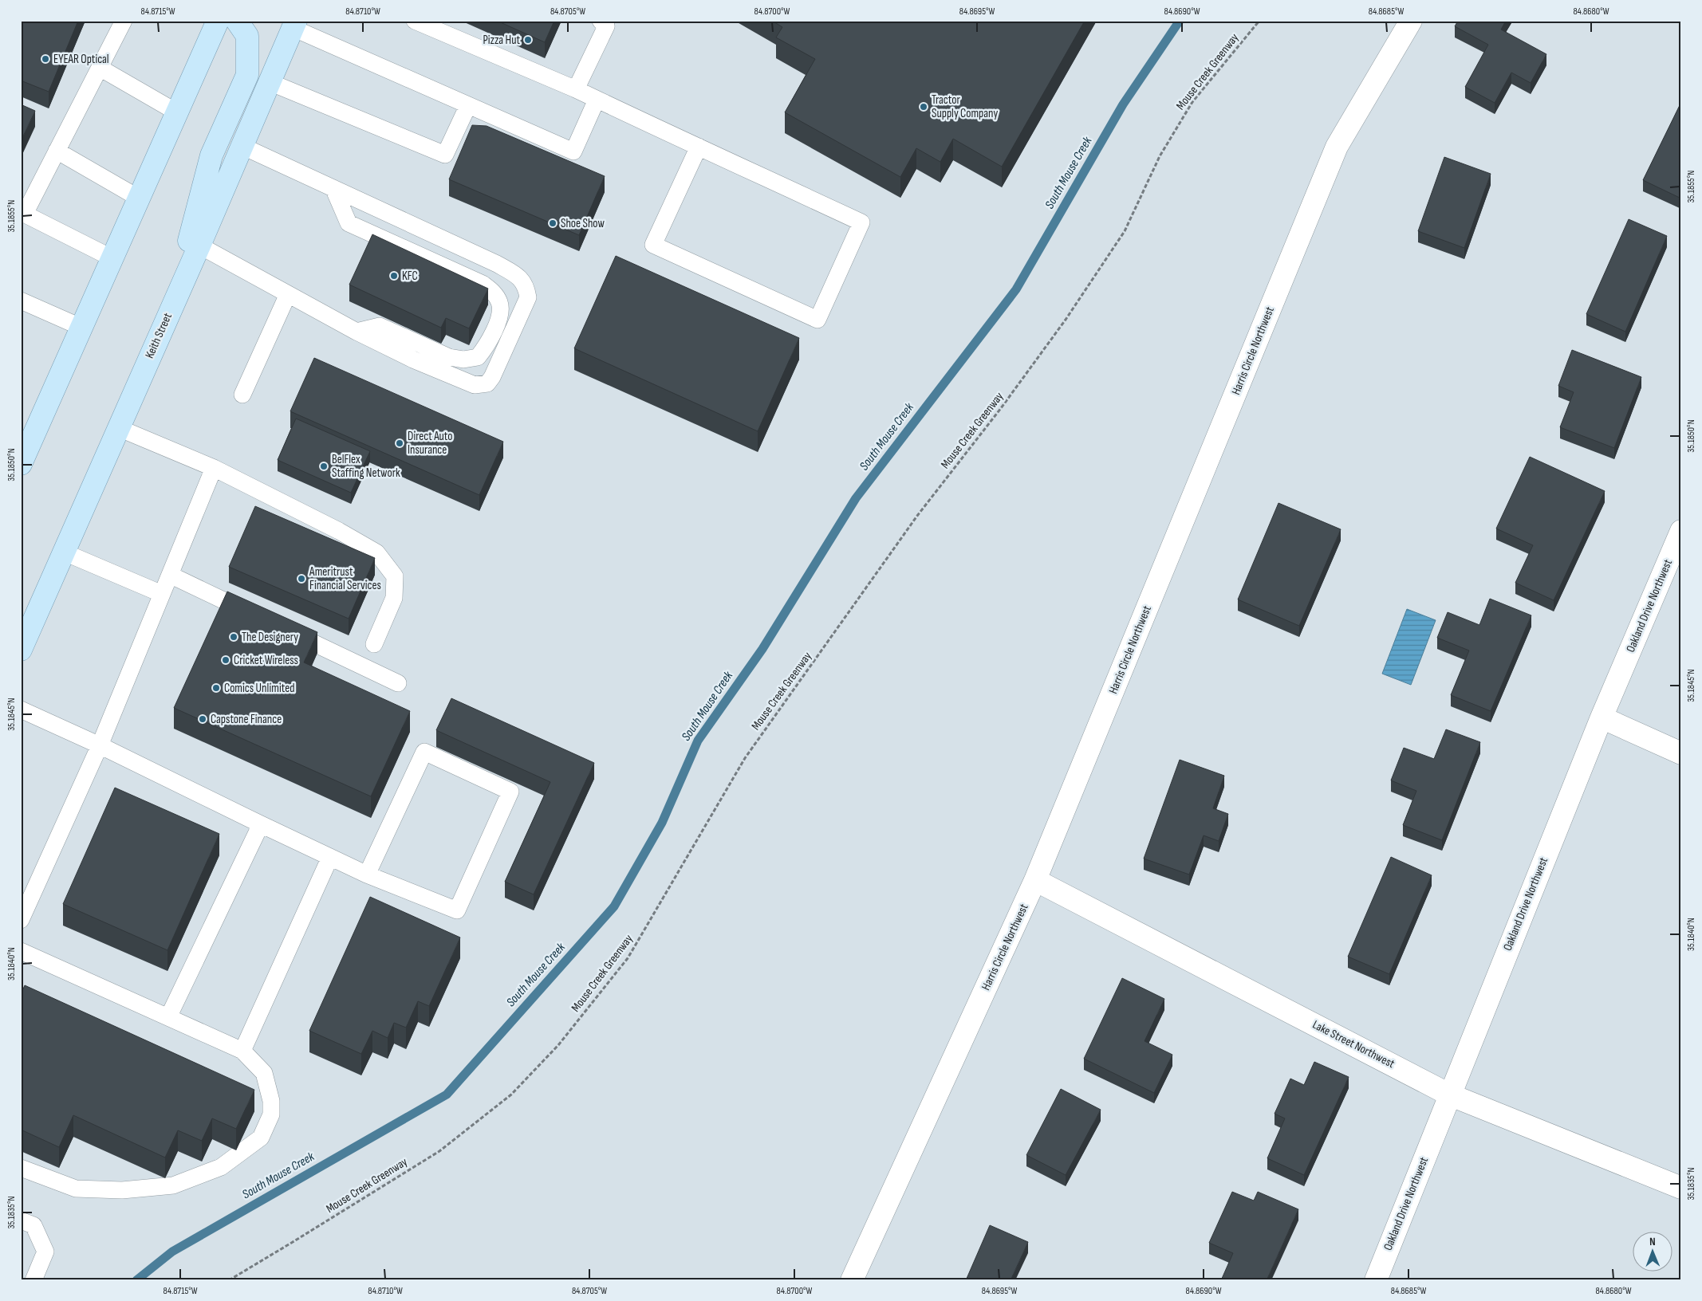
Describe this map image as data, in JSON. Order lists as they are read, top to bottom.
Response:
{
  "streets": {
    "main road": ["Keith Street"],
    "street": ["Harris Circle Northwest", "Oakland Drive Northwest", "Lake Street Northwest"],
    "path": ["Mouse Creek Greenway"]
  },
  "crossings": [
    ["Harris Circle Northwest", "Lake Street Northwest"],
    ["Oakland Drive Northwest", "Lake Street Northwest"]
  ],
  "water": ["South Mouse Creek"],
  "places": [
    "Pizza Hut",
    "EYEAR Optical",
    "Tractor Supply Company",
    "Shoe Show",
    "KFC",
    "Direct Auto Insurance",
    "BelFlex Staffing Network",
    "Ameritrust Financial Services",
    "The Designery",
    "Cricket Wireless",
    "Comics Unlimited",
    "Capstone Finance"
  ],
  "north": "top",
  "coordinates": [
    "84.8715°W",
    "84.8710°W",
    "84.8705°W",
    "84.8700°W",
    "84.8695°W",
    "84.8690°W",
    "84.8685°W",
    "84.8680°W",
    "35.1855°N",
    "35.1850°N",
    "35.1845°N",
    "35.1840°N",
    "35.1835°N"
  ]
}
